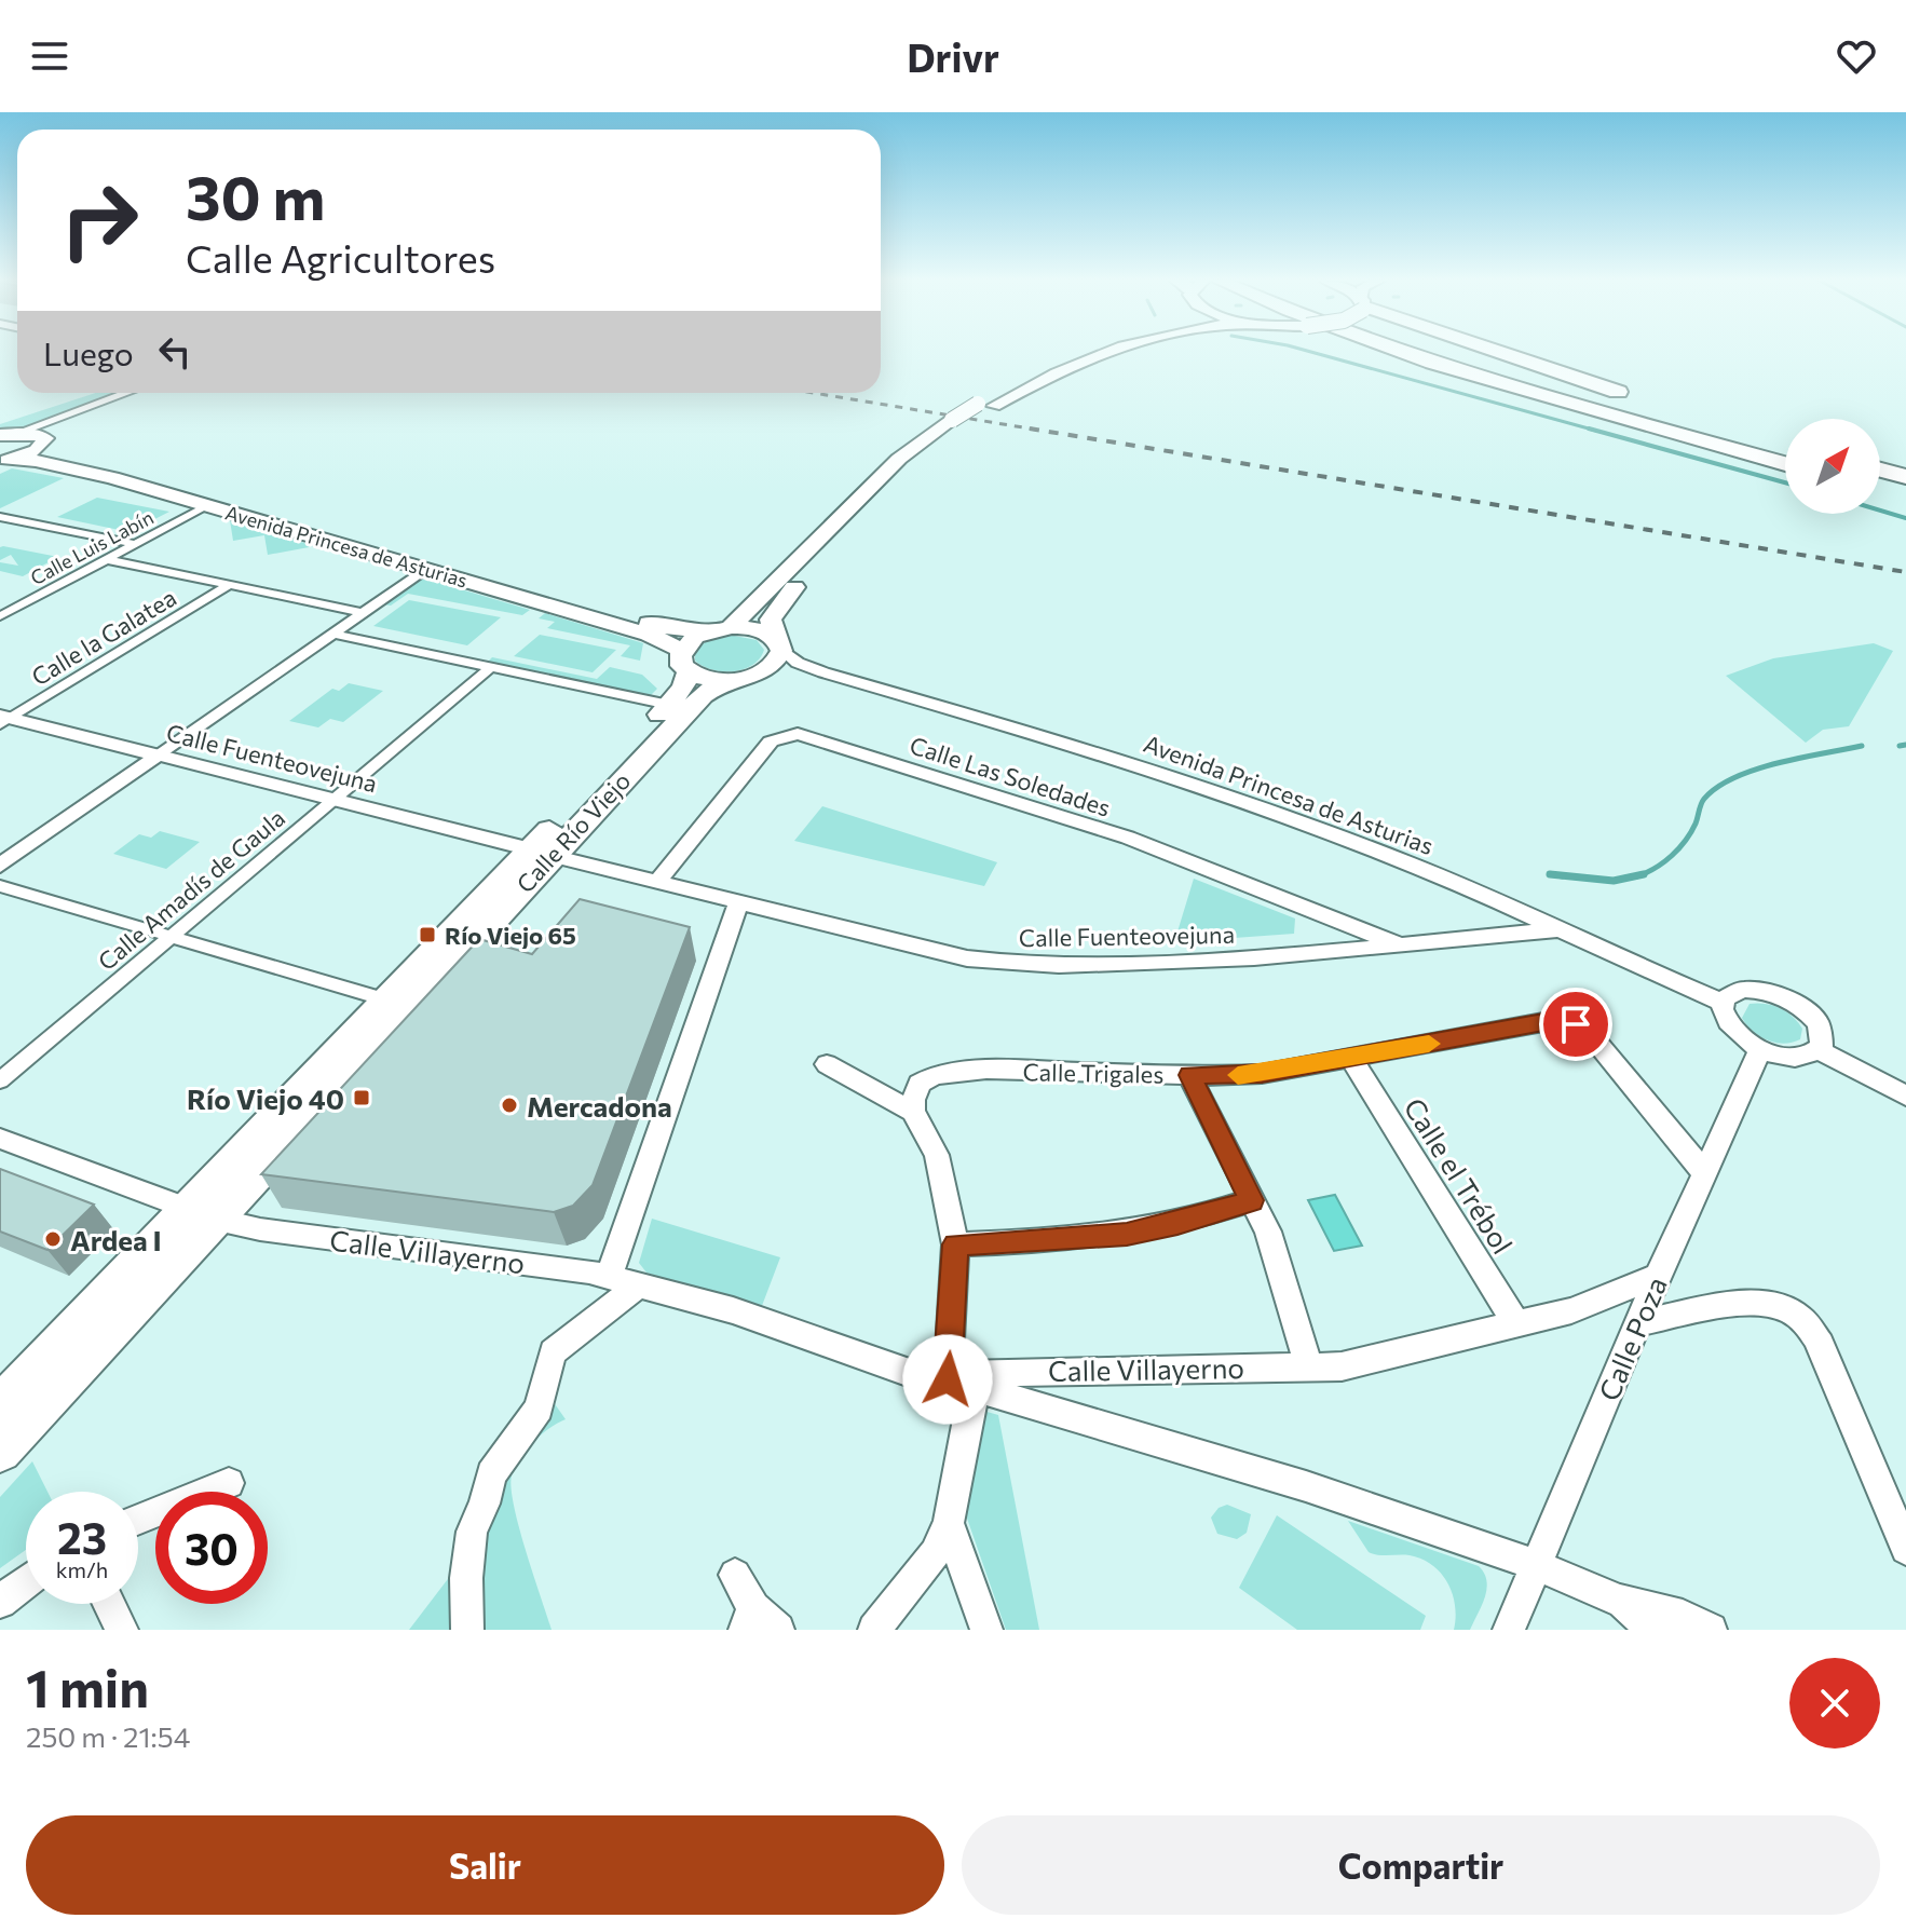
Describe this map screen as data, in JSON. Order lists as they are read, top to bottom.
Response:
{
  "streets": {
    "main road": ["Avenida Princesa de Asturias", "Calle Río Viejo"],
    "street": [
      "Calle Luis Labín",
      "Calle la Galatea",
      "Calle Fuenteovejuna",
      "Calle Las Soledades",
      "Calle Amadís de Gaula",
      "Calle Trigales",
      "Calle el Trébol",
      "Calle Villayerno",
      "Calle Poza"
    ]
  },
  "crossings": [
    ["Avenida Princesa de Asturias", "Calle Fuenteovejuna"],
    ["Avenida Princesa de Asturias", "Calle Río Viejo"],
    ["Calle la Galatea", "Calle Fuenteovejuna"],
    ["Calle Fuenteovejuna", "Calle Las Soledades"],
    ["Calle Fuenteovejuna", "Calle Río Viejo"],
    ["Calle Fuenteovejuna", "Calle Amadís de Gaula"],
    ["Calle Río Viejo", "Calle Villayerno"],
    ["Calle Trigales", "Calle el Trébol"],
    ["Calle Trigales", "Calle Poza"],
    ["Calle el Trébol", "Calle Villayerno"],
    ["Calle Villayerno", "Calle Poza"]
  ],
  "places": {
    "transit": ["Río Viejo 65", "Río Viejo 40"],
    "other": ["Mercadona", "Ardea I"]
  },
  "north": "top right",
  "page": {
    "header": "Drivr",
    "turn": ["30 m", "Calle Agricultores"],
    "then": "Luego",
    "speed": "23 km/h",
    "limit": "30",
    "heading": ["1 min", "250 m · 21:54"],
    "buttons": ["Salir", "Compartir"]
  }
}
